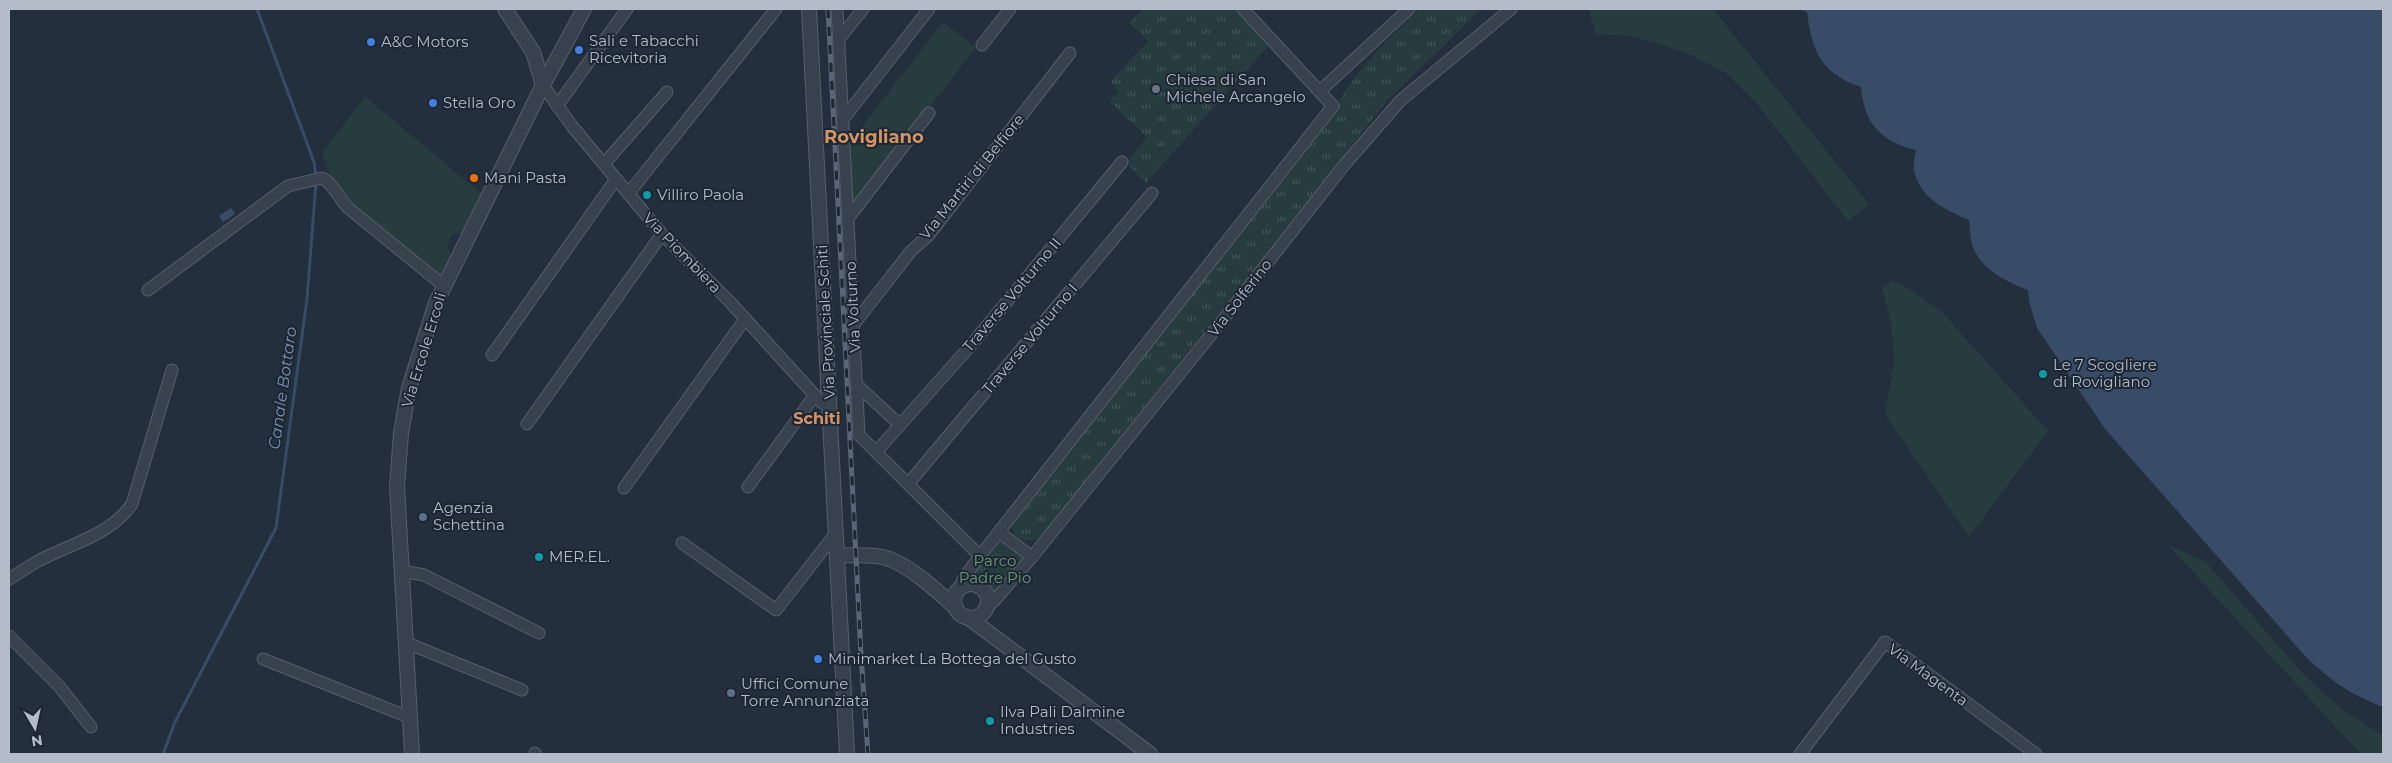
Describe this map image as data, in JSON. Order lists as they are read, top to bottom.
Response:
{
  "streets": {
    "street": [
      "Via Martiri di Belfiore",
      "Via Piombiera",
      "Traverse Volturno II",
      "Via Solferino",
      "Via Volturno",
      "Via Provinciale Schiti",
      "Traverse Volturno I",
      "Via Ercole Ercoli",
      "Via Magenta"
    ]
  },
  "crossings": [
    ["Via Martiri di Belfiore", "Via Volturno"],
    ["Via Piombiera", "Via Provinciale Schiti"],
    ["Via Piombiera", "Via Ercole Ercoli"],
    ["Traverse Volturno II", "Via Volturno"],
    ["Via Volturno", "Traverse Volturno I"]
  ],
  "districts": ["Rovigliano", "Schiti"],
  "water": ["Canale Bottaro"],
  "parks": ["Parco Padre Pio"],
  "places": [
    "A&C Motors",
    "Sali e Tabacchi Ricevitoria",
    "Chiesa di San Michele Arcangelo",
    "Stella Oro",
    "Mani Pasta",
    "Villiro Paola",
    "Le 7 Scogliere di Rovigliano",
    "Agenzia Schettina",
    "MER.EL.",
    "Minimarket La Bottega del Gusto",
    "Uffici Comune Torre Annunziata",
    "Ilva Pali Dalmine Industries"
  ],
  "north": "bottom"
}
